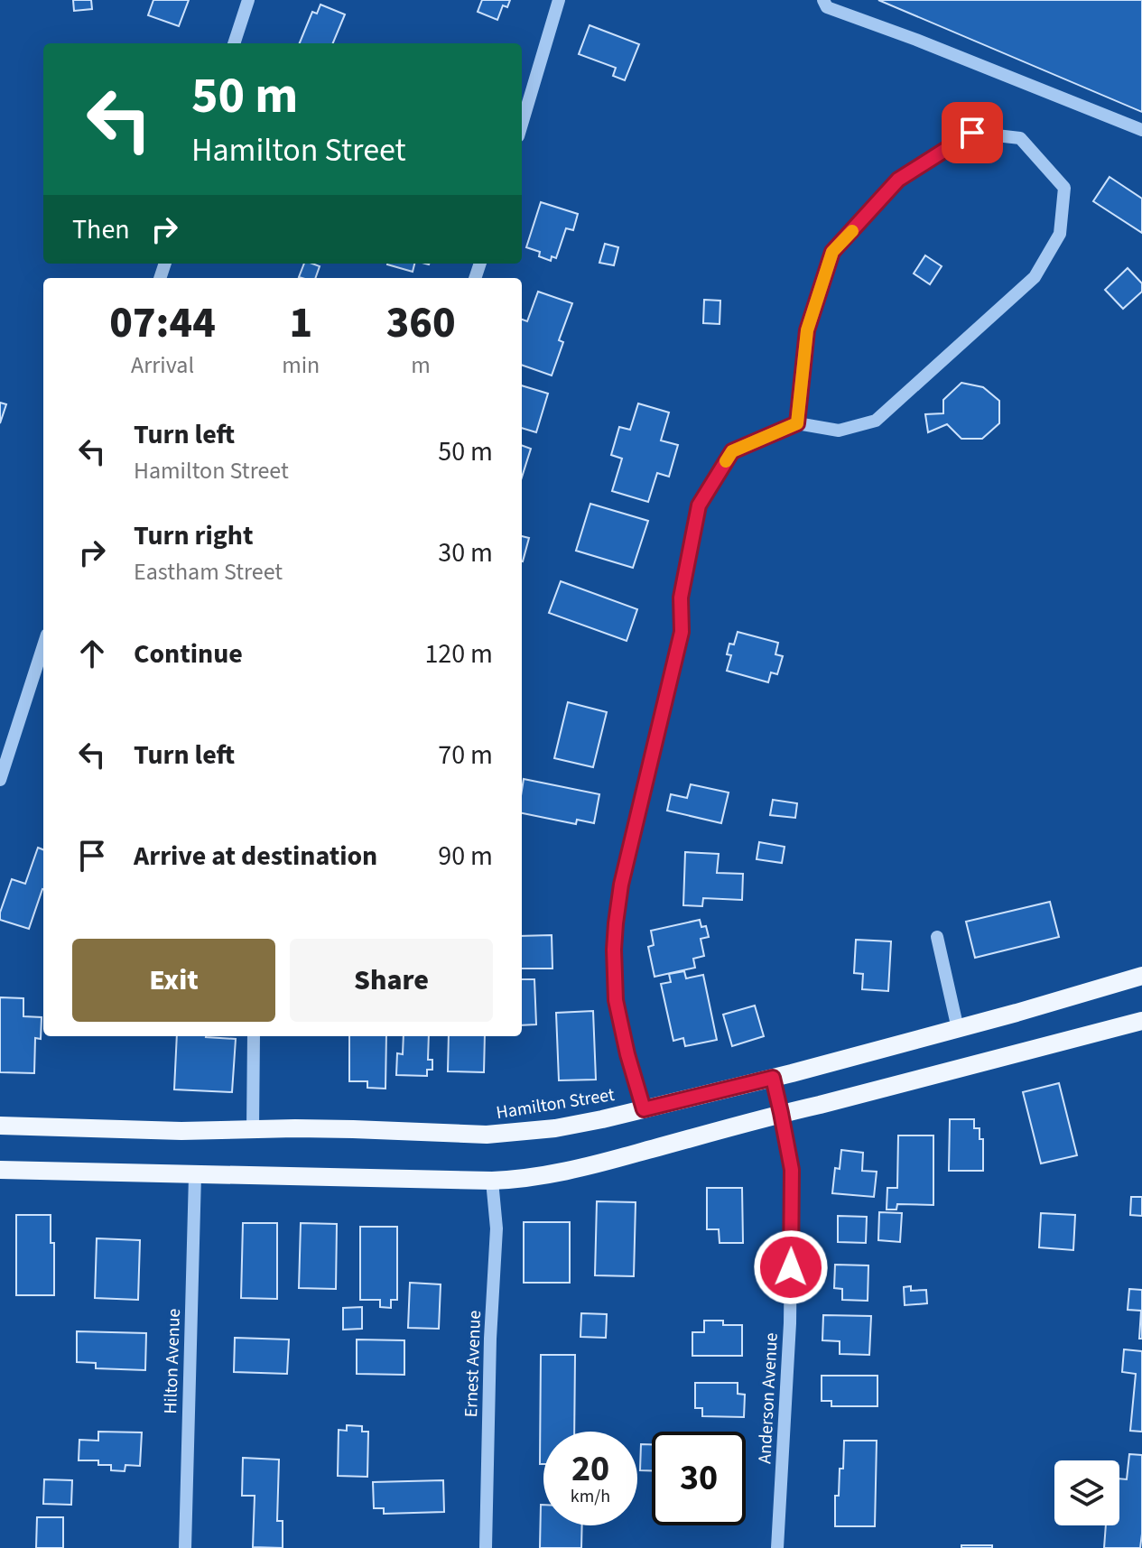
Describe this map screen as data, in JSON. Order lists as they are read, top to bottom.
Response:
{
  "streets": {
    "main road": ["Hamilton Street"],
    "street": ["Hilton Avenue", "Ernest Avenue", "Anderson Avenue"]
  },
  "crossings": [
    ["Hamilton Street", "Anderson Avenue"]
  ],
  "page": {
    "turn": ["50 m", "Hamilton Street"],
    "then": "Then",
    "eta": [
      "07:44",
      "Arrival",
      "1",
      "min",
      "360",
      "m"
    ],
    "list": [
      {
        "name": "Turn left",
        "note": "Hamilton Street",
        "value": "50 m"
      },
      {
        "name": "Turn right",
        "note": "Eastham Street",
        "value": "30 m"
      },
      {
        "name": "Continue",
        "value": "120 m"
      },
      {
        "name": "Turn left",
        "value": "70 m"
      },
      {
        "name": "Arrive at destination",
        "value": "90 m"
      }
    ],
    "buttons": ["Exit", "Share"],
    "speed": "20 km/h",
    "limit": "30"
  }
}
